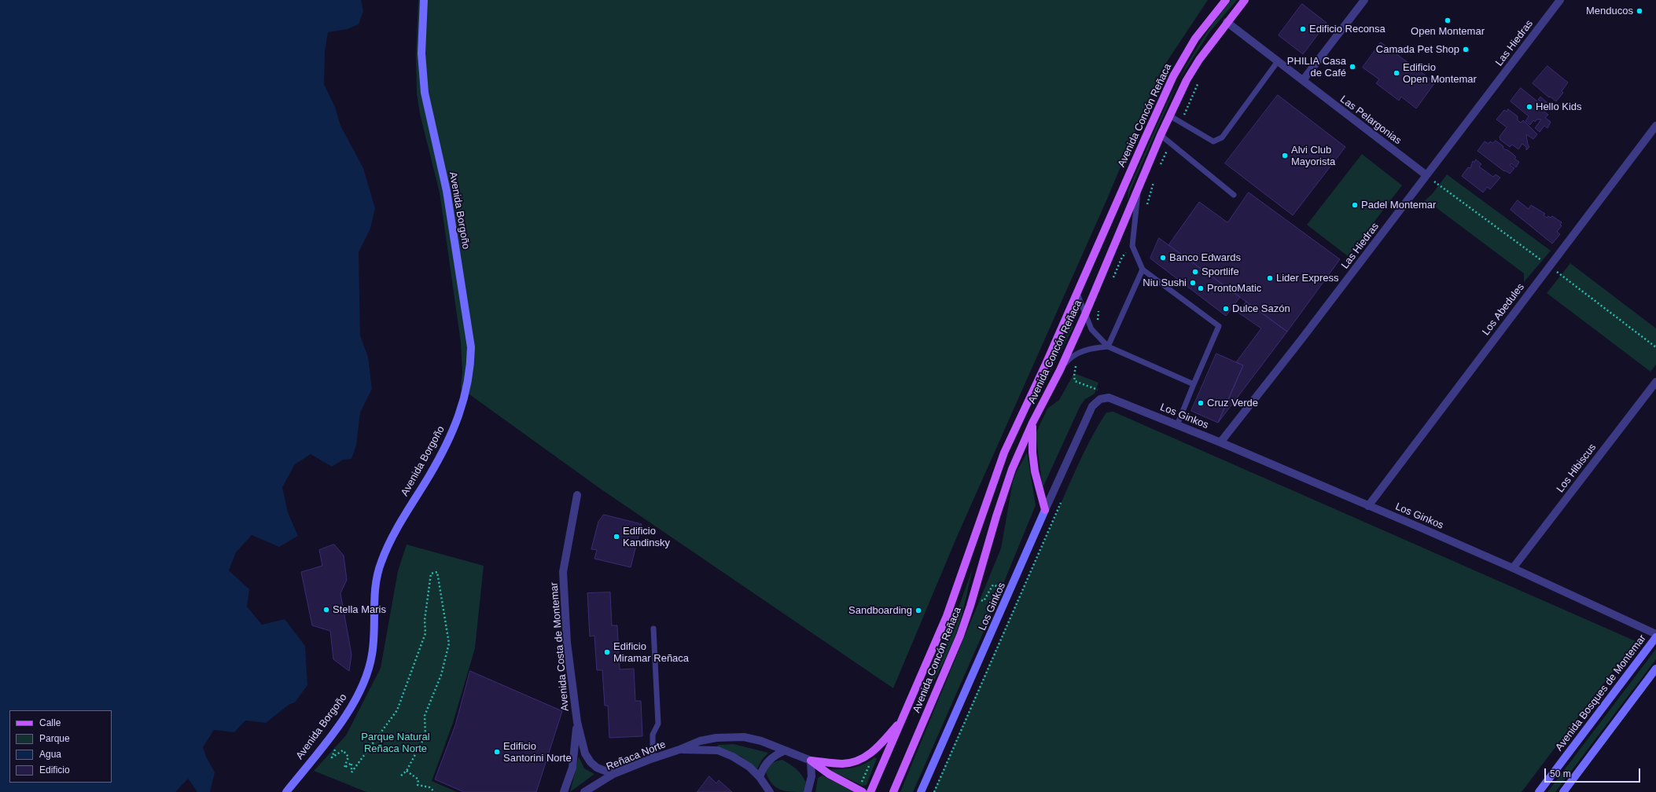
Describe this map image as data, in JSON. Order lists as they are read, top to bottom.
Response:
{
  "streets": {
    "main road": [
      "Avenida Concón Reñaca",
      "Avenida Borgoño",
      "Los Ginkos",
      "Avenida Bosques de Montemar"
    ],
    "street": [
      "Las Hiedras",
      "Las Pelargonias",
      "Los Abedules",
      "Los Hibiscus",
      "Avenida Costa de Montemar",
      "Reñaca Norte"
    ]
  },
  "crossings": [
    ["Las Hiedras", "Las Pelargonias"],
    ["Las Hiedras", "Los Ginkos"],
    ["Avenida Concón Reñaca", "Las Pelargonias"],
    ["Los Abedules", "Los Ginkos"],
    ["Los Ginkos", "Los Hibiscus"],
    ["Avenida Costa de Montemar", "Reñaca Norte"]
  ],
  "parks": ["Parque Natural Reñaca Norte"],
  "places": [
    "Menducos",
    "Open Montemar",
    "Edificio Reconsa",
    "Camada Pet Shop",
    "PHILIA Casa de Café",
    "Edificio Open Montemar",
    "Hello Kids",
    "Alvi Club Mayorista",
    "Padel Montemar",
    "Banco Edwards",
    "Sportlife",
    "Lider Express",
    "Niu Sushi",
    "ProntoMatic",
    "Dulce Sazón",
    "Cruz Verde",
    "Edificio Kandinsky",
    "Stella Maris",
    "Sandboarding",
    "Edificio Miramar Reñaca",
    "Edificio Santorini Norte"
  ],
  "legend": [
    "Calle",
    "Parque",
    "Agua",
    "Edificio"
  ],
  "scale_bar": "50 m"
}
